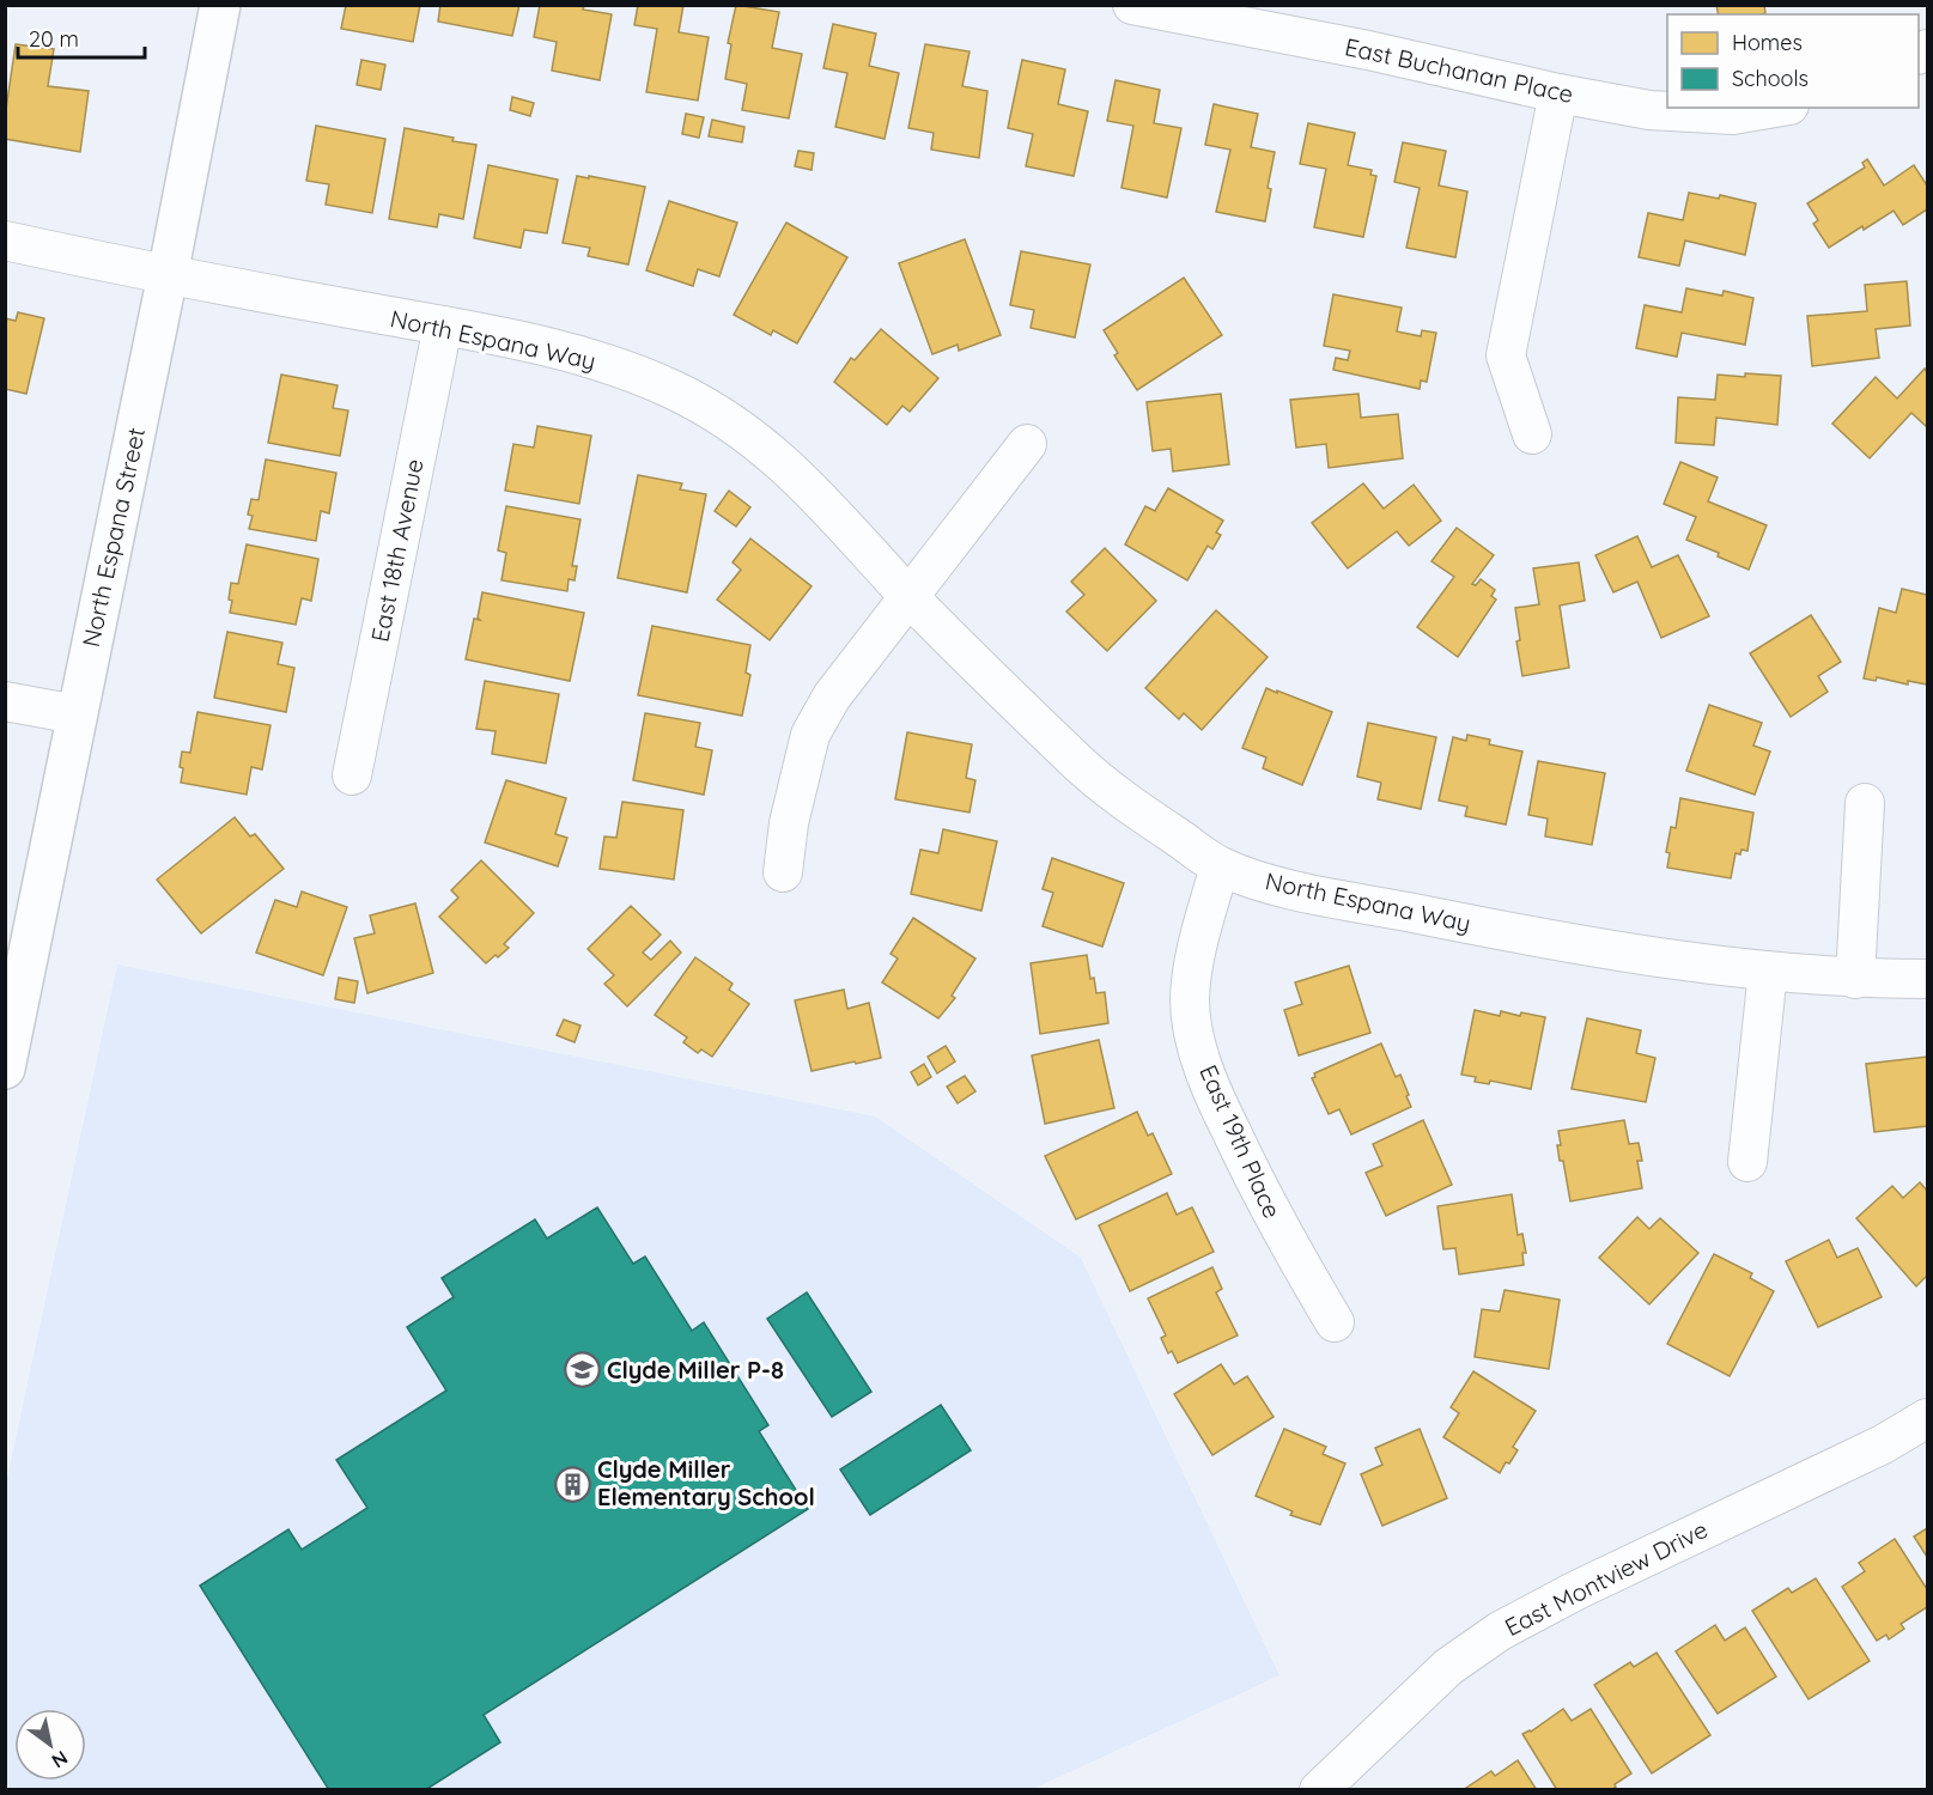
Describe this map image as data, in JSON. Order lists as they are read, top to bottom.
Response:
{
  "streets": {
    "street": [
      "East Buchanan Place",
      "North Espana Way",
      "North Espana Street",
      "East 18th Avenue",
      "East 19th Place",
      "East Montview Drive"
    ]
  },
  "crossings": [
    ["North Espana Way", "North Espana Street"],
    ["North Espana Way", "East 18th Avenue"],
    ["North Espana Way", "East 19th Place"]
  ],
  "places": {
    "school or university": ["Clyde Miller P-8"],
    "building": ["Clyde Miller Elementary School"]
  },
  "legend": ["Homes", "Schools"],
  "scale_bar": "20 m",
  "north": "bottom right"
}
